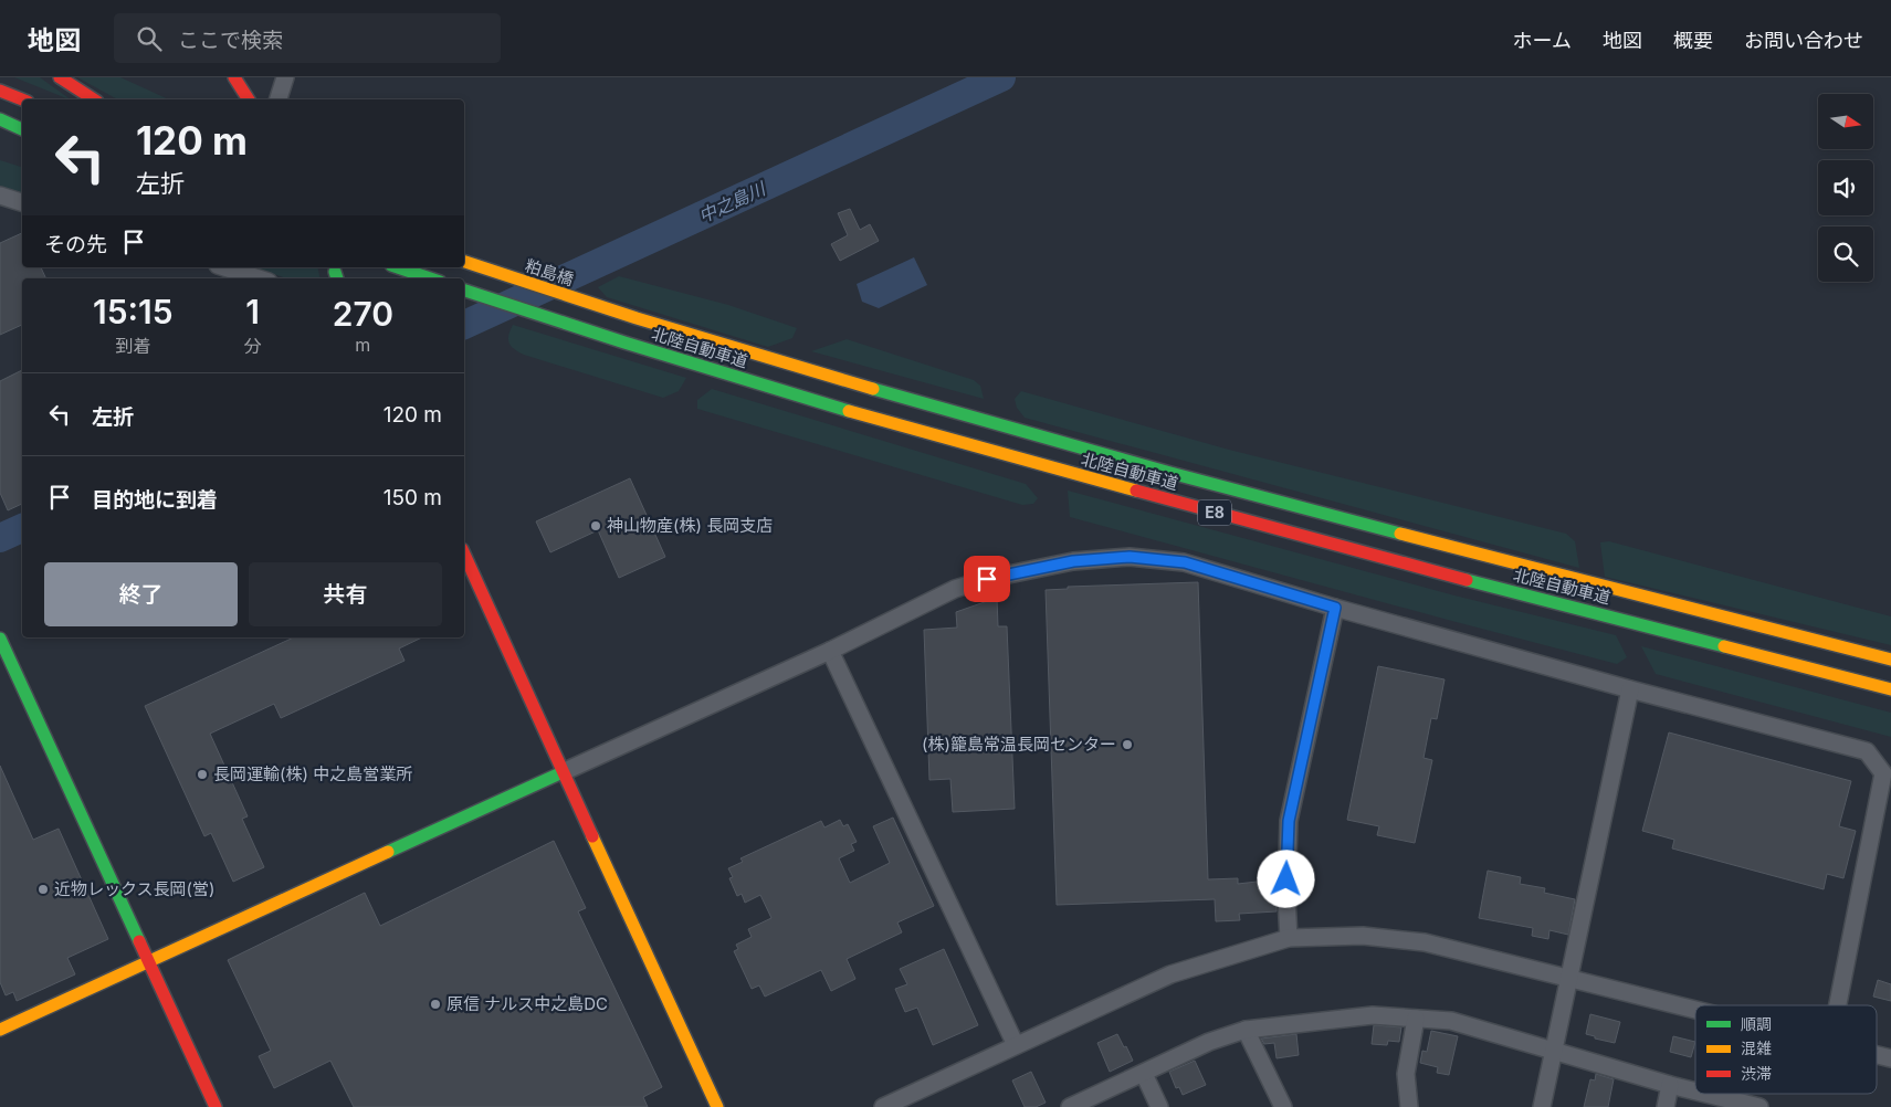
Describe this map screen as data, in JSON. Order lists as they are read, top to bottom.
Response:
{
  "streets": {
    "main road": ["粕島橋", "北陸自動車道", "E8"]
  },
  "crossings": [
    ["粕島橋", "北陸自動車道"],
    ["粕島橋", "E8"]
  ],
  "water": ["中之島川"],
  "places": [
    "神山物産(株) 長岡支店",
    "(株)籠島常温長岡センター",
    "長岡運輸(株) 中之島営業所",
    "近物レックス長岡(営)",
    "原信 ナルス中之島DC"
  ],
  "legend": ["順調", "混雑", "渋滞"],
  "north": "right",
  "page": {
    "header": "地図",
    "search": "ここで検索",
    "nav": [
      "ホーム",
      "地図",
      "概要",
      "お問い合わせ"
    ],
    "turn": ["120 m", "左折"],
    "then": "その先",
    "eta": [
      "15:15",
      "到着",
      "1",
      "分",
      "270",
      "m"
    ],
    "list": [
      {
        "name": "左折",
        "value": "120 m"
      },
      {
        "name": "目的地に到着",
        "value": "150 m"
      }
    ],
    "buttons": ["終了", "共有"]
  }
}
